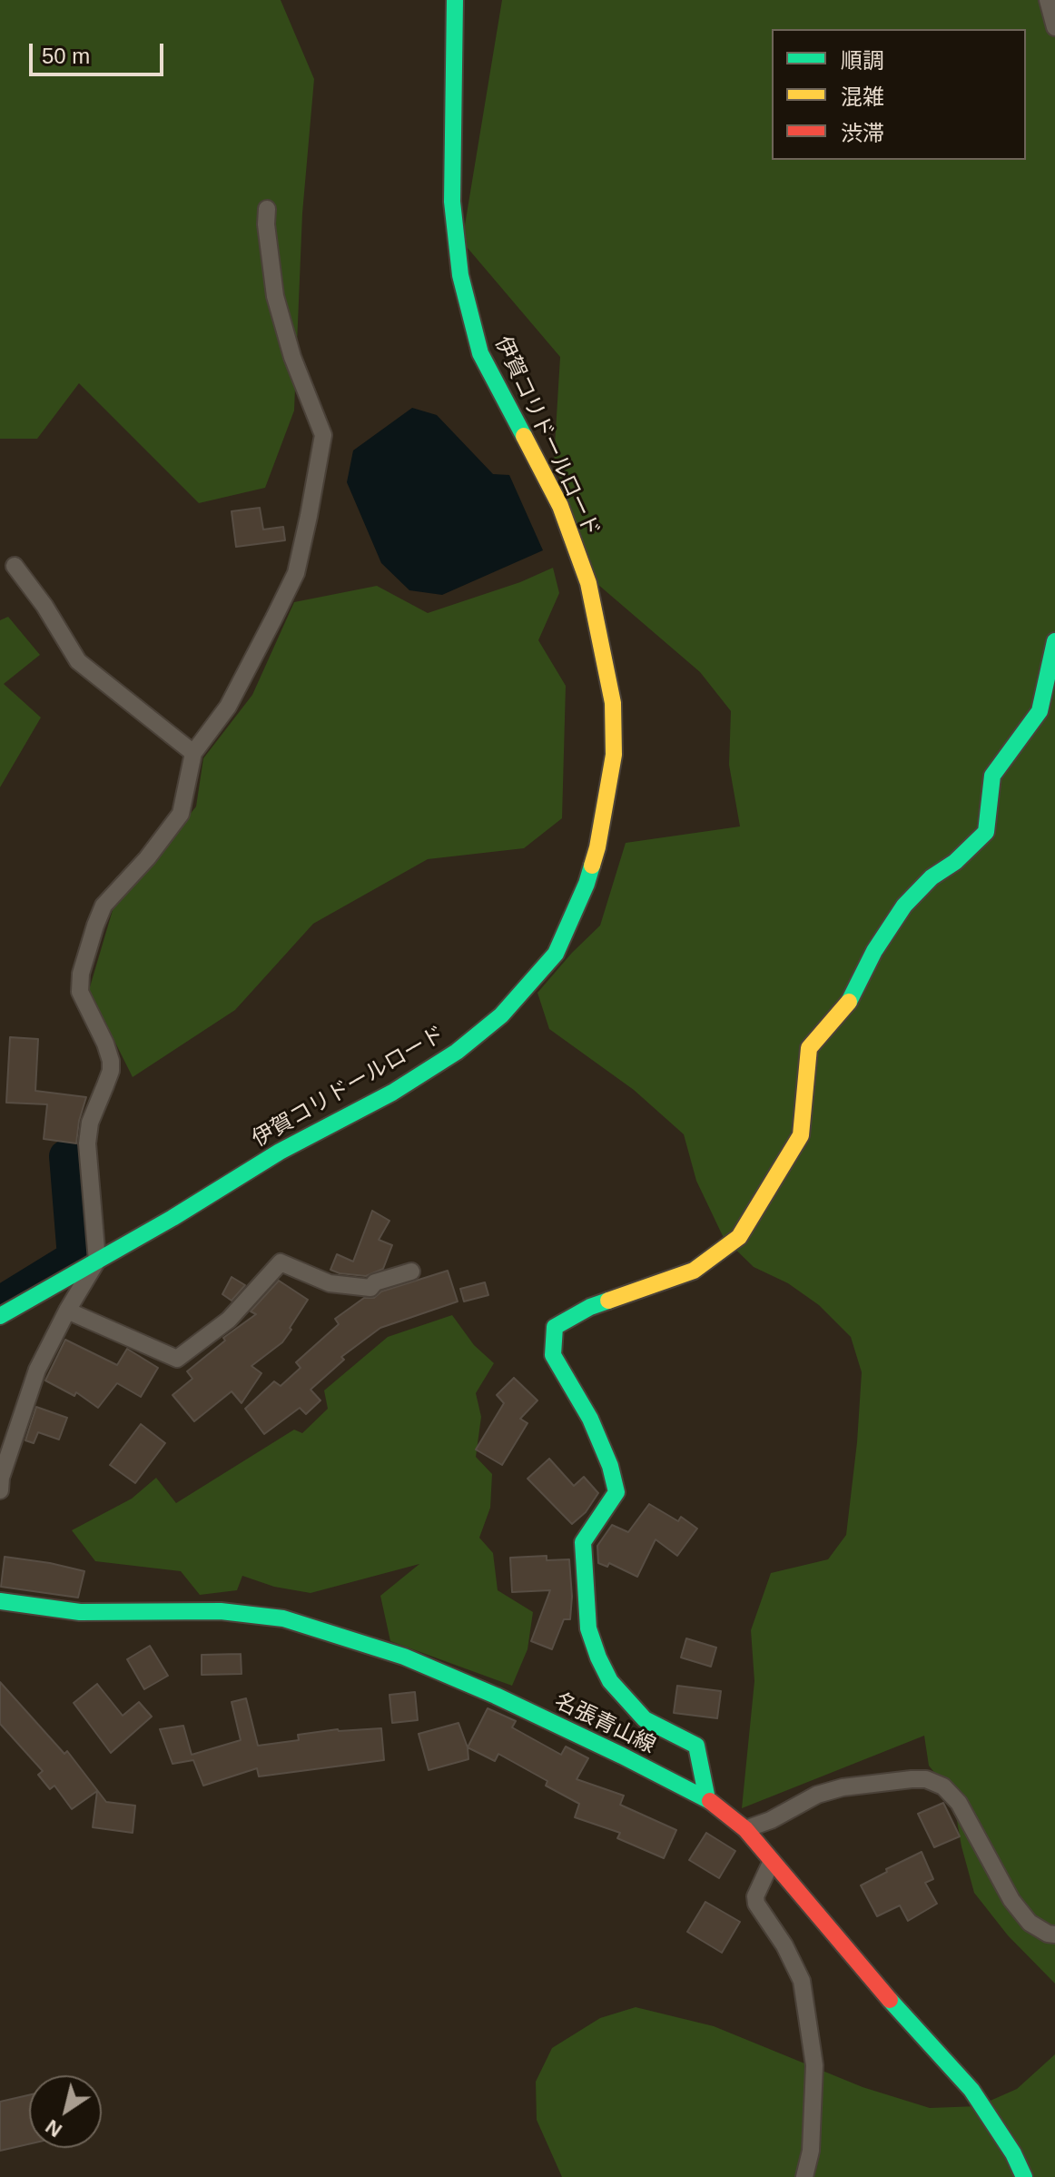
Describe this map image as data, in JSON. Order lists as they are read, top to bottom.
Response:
{
  "streets": {
    "street": ["伊賀コリドールロード", "名張青山線"]
  },
  "legend": ["順調", "混雑", "渋滞"],
  "scale_bar": "50 m",
  "north": "bottom left"
}
